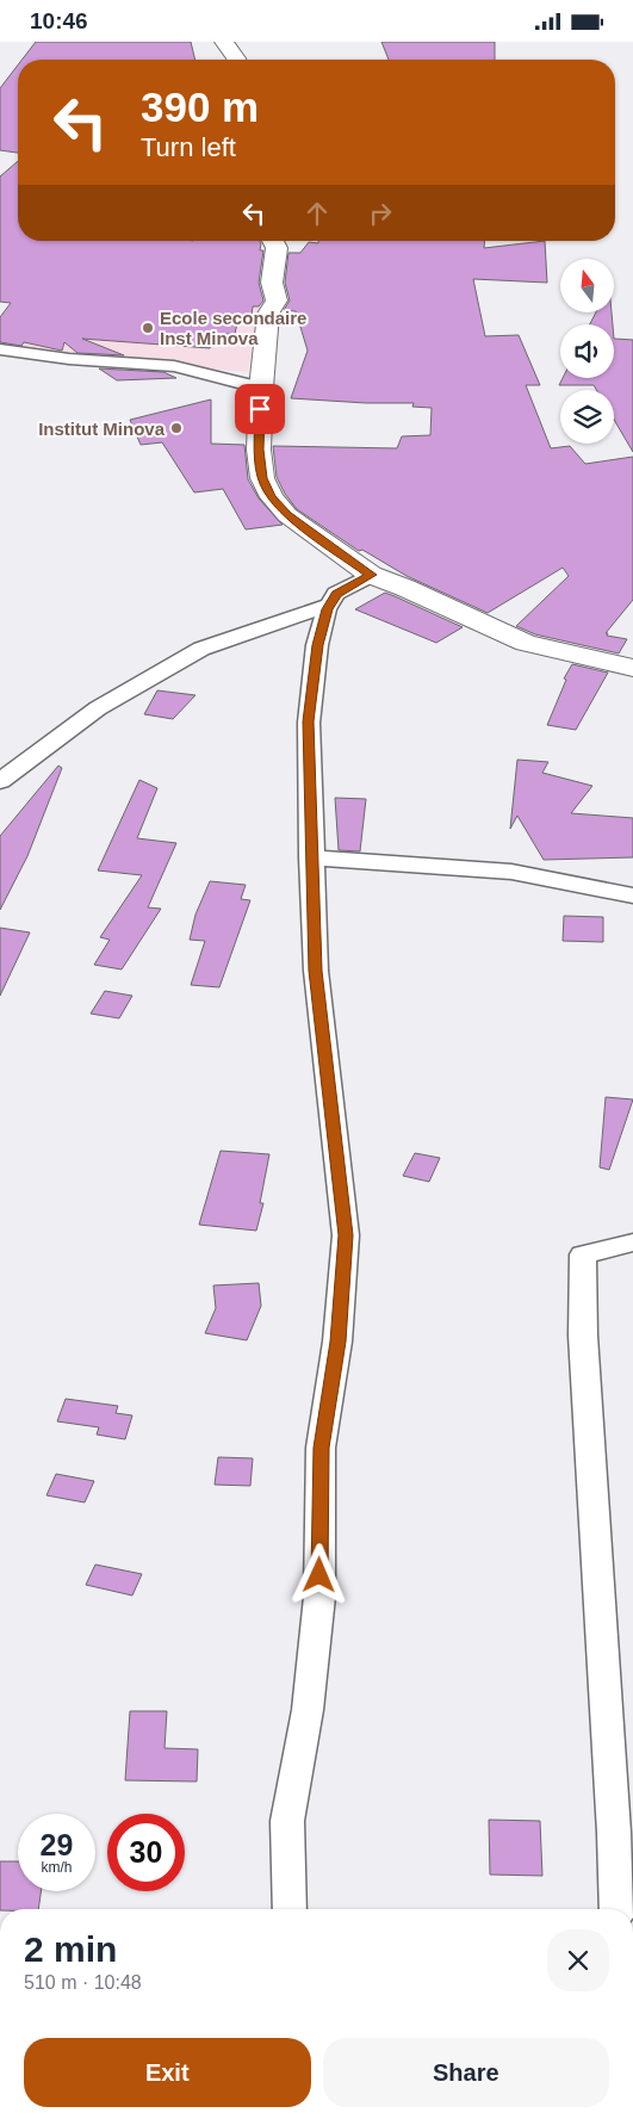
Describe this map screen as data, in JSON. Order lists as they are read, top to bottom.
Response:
{
  "places": ["Ecole secondaire Inst Minova", "Institut Minova"],
  "north": "top",
  "page": {
    "status": "10:46",
    "turn": ["390 m", "Turn left"],
    "speed": "29 km/h",
    "limit": "30",
    "heading": ["2 min", "510 m · 10:48"],
    "buttons": ["Exit", "Share"]
  }
}
